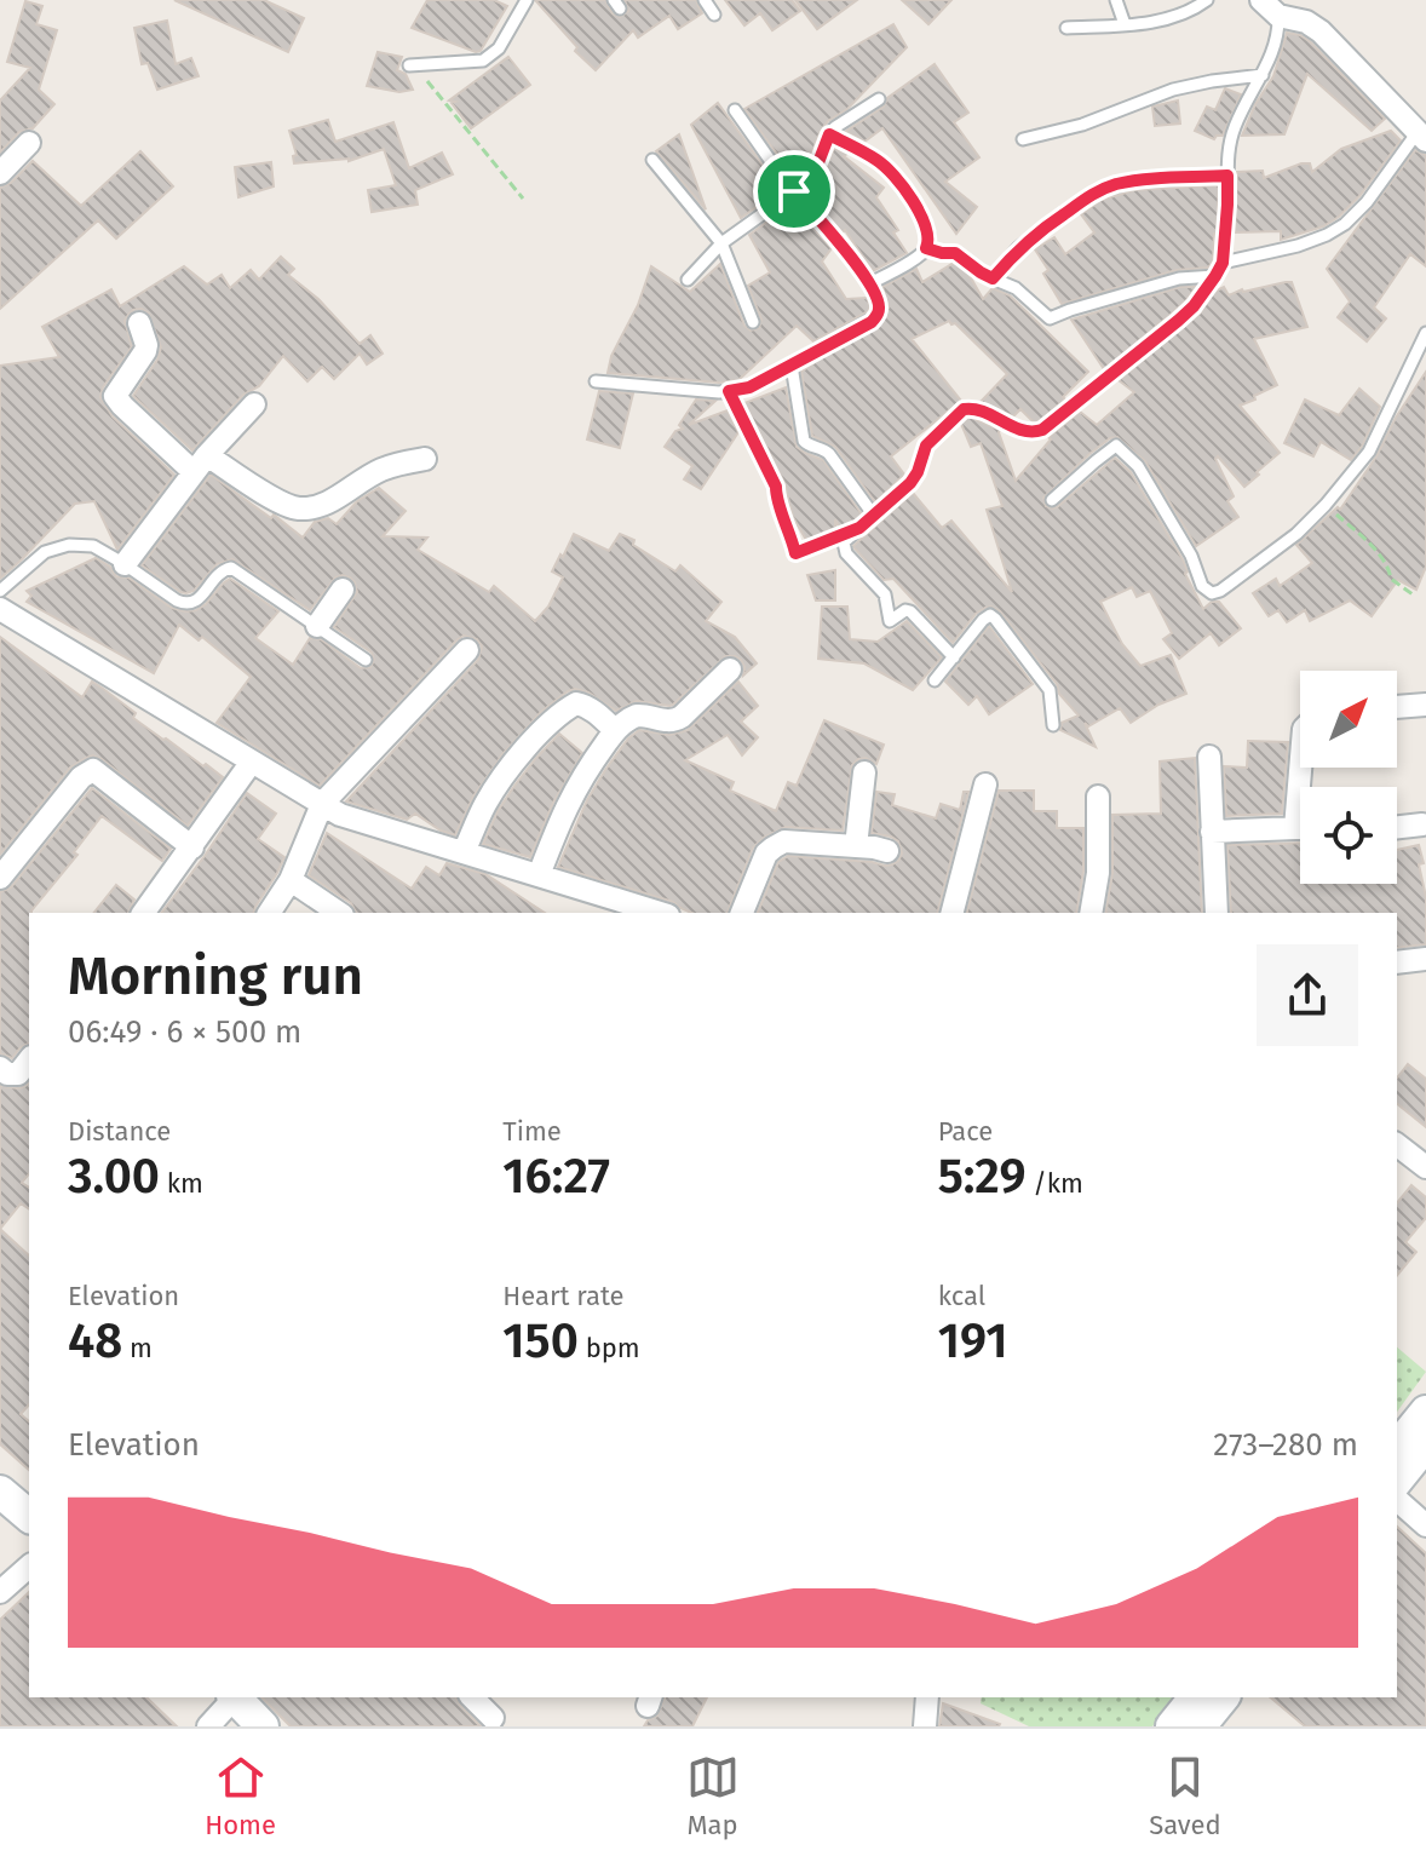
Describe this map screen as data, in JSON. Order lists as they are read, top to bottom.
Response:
{
  "north": "top right",
  "page": {
    "heading": ["Morning run", "06:49 · 6 × 500 m"],
    "stats": [
      ["Distance", "3.00 km"],
      ["Time", "16:27"],
      ["Pace", "5:29 /km"],
      ["Elevation", "48 m"],
      ["Heart rate", "150 bpm"],
      ["kcal", "191"]
    ],
    "chart": ["Elevation", "273–280 m"],
    "tabs": ["Home", "Map", "Saved"]
  }
}
